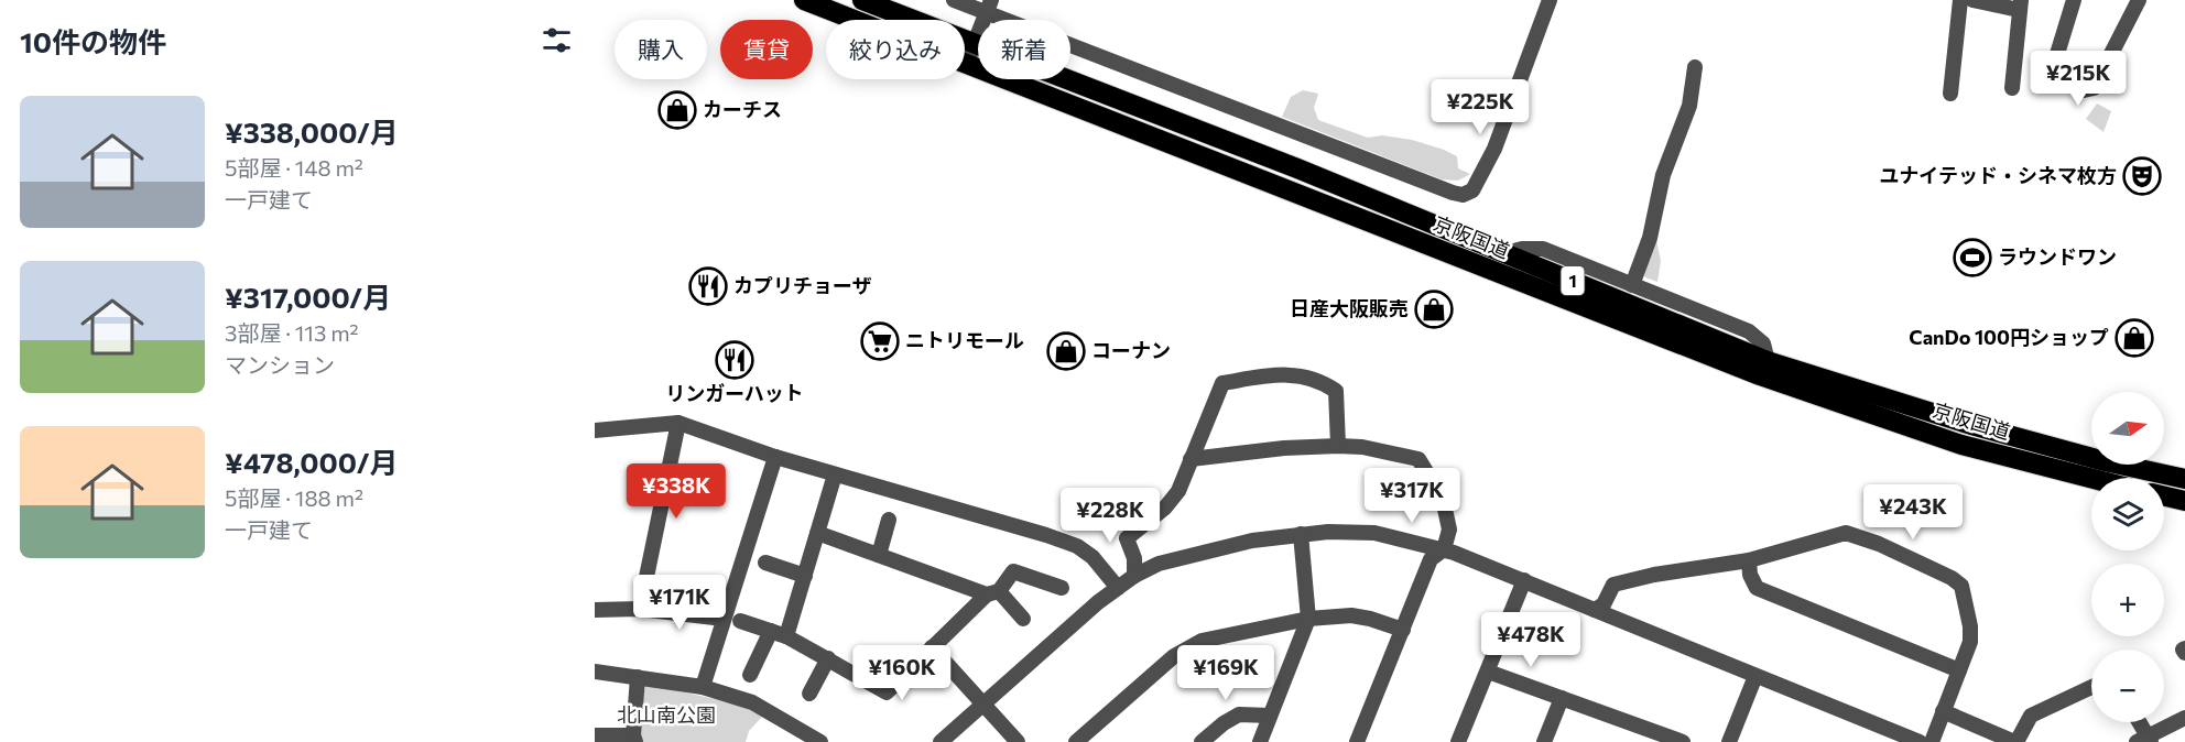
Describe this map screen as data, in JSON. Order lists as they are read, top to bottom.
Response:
{
  "streets": {
    "highway": ["京阪国道", "1"]
  },
  "parks": ["北山南公園"],
  "places": {
    "shop": [
      "カーチス",
      "日産大阪販売",
      "CanDo 100円ショップ",
      "コーナン"
    ],
    "theatre": ["ユナイテッド・シネマ枚方"],
    "sports": ["ラウンドワン"],
    "restaurant": ["カプリチョーザ", "リンガーハット"],
    "supermarket": ["ニトリモール"]
  },
  "north": "right",
  "page": {
    "heading": "10件の物件",
    "chip": [
      "購入",
      "賃貸",
      "絞り込み",
      "新着"
    ],
    "price": [
      "¥215K",
      "¥225K",
      "¥338K",
      "¥317K",
      "¥243K",
      "¥228K",
      "¥171K",
      "¥478K",
      "¥160K",
      "¥169K"
    ],
    "list": [
      {
        "name": "¥338,000/月",
        "note": "5部屋 · 148 m² · 一戸建て"
      },
      {
        "name": "¥317,000/月",
        "note": "3部屋 · 113 m² · マンション"
      },
      {
        "name": "¥478,000/月",
        "note": "5部屋 · 188 m² · 一戸建て"
      }
    ],
    "map_buttons": ["+", "−"]
  }
}
